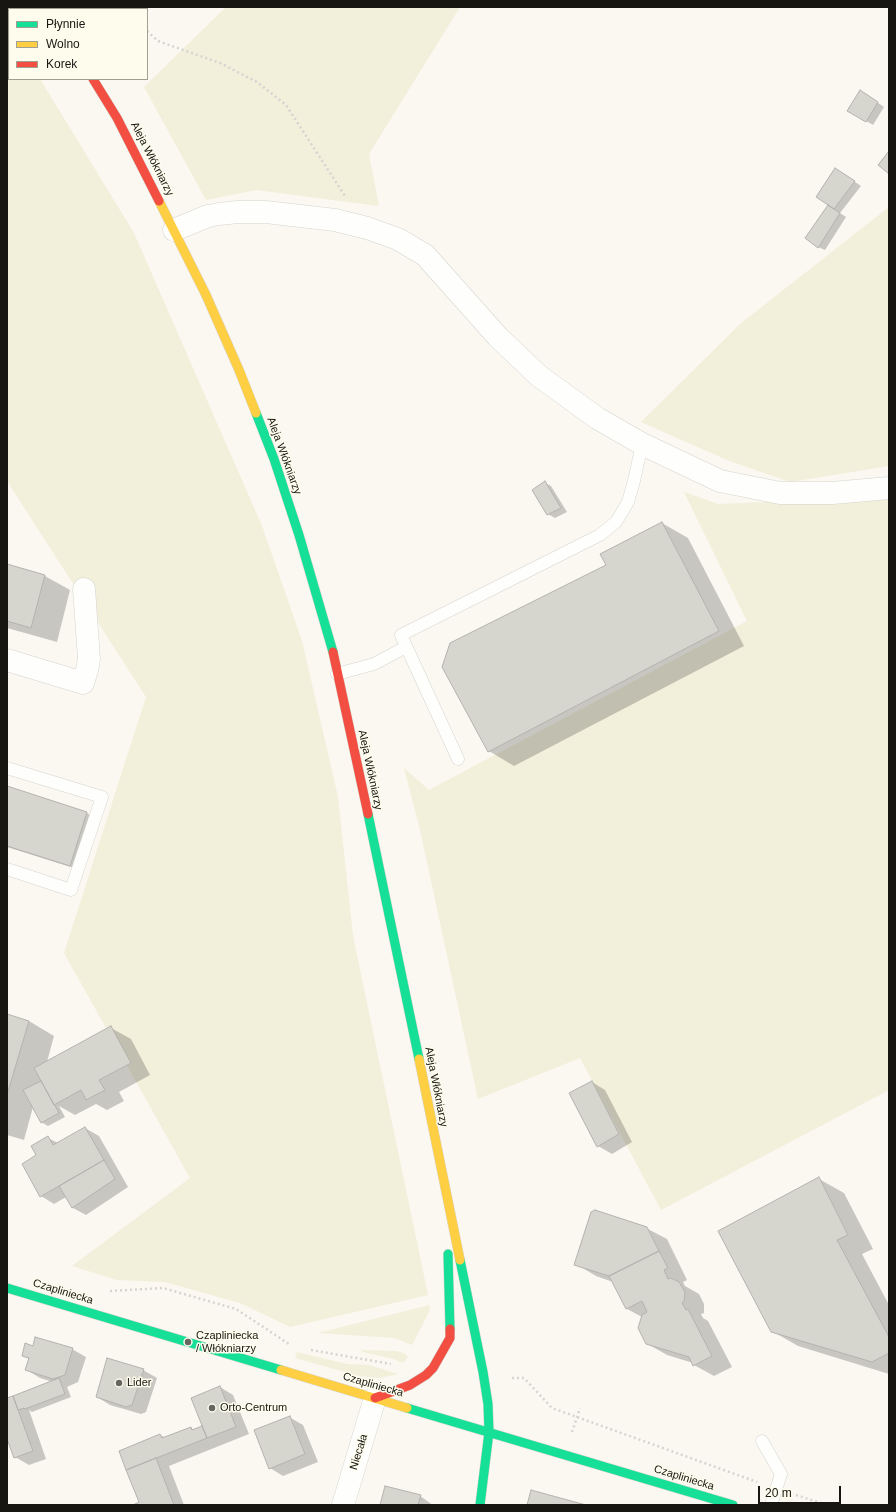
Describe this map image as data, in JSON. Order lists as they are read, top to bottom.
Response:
{
  "streets": {
    "main road": ["Aleja Włókniarzy", "Czapliniecka"],
    "street": ["Niecała"]
  },
  "crossings": [
    ["Aleja Włókniarzy", "Czapliniecka"],
    ["Czapliniecka", "Niecała"]
  ],
  "places": ["Czapliniecka / Włókniarzy", "Lider", "Orto-Centrum"],
  "legend": ["Płynnie", "Wolno", "Korek"],
  "scale_bar": "20 m"
}
